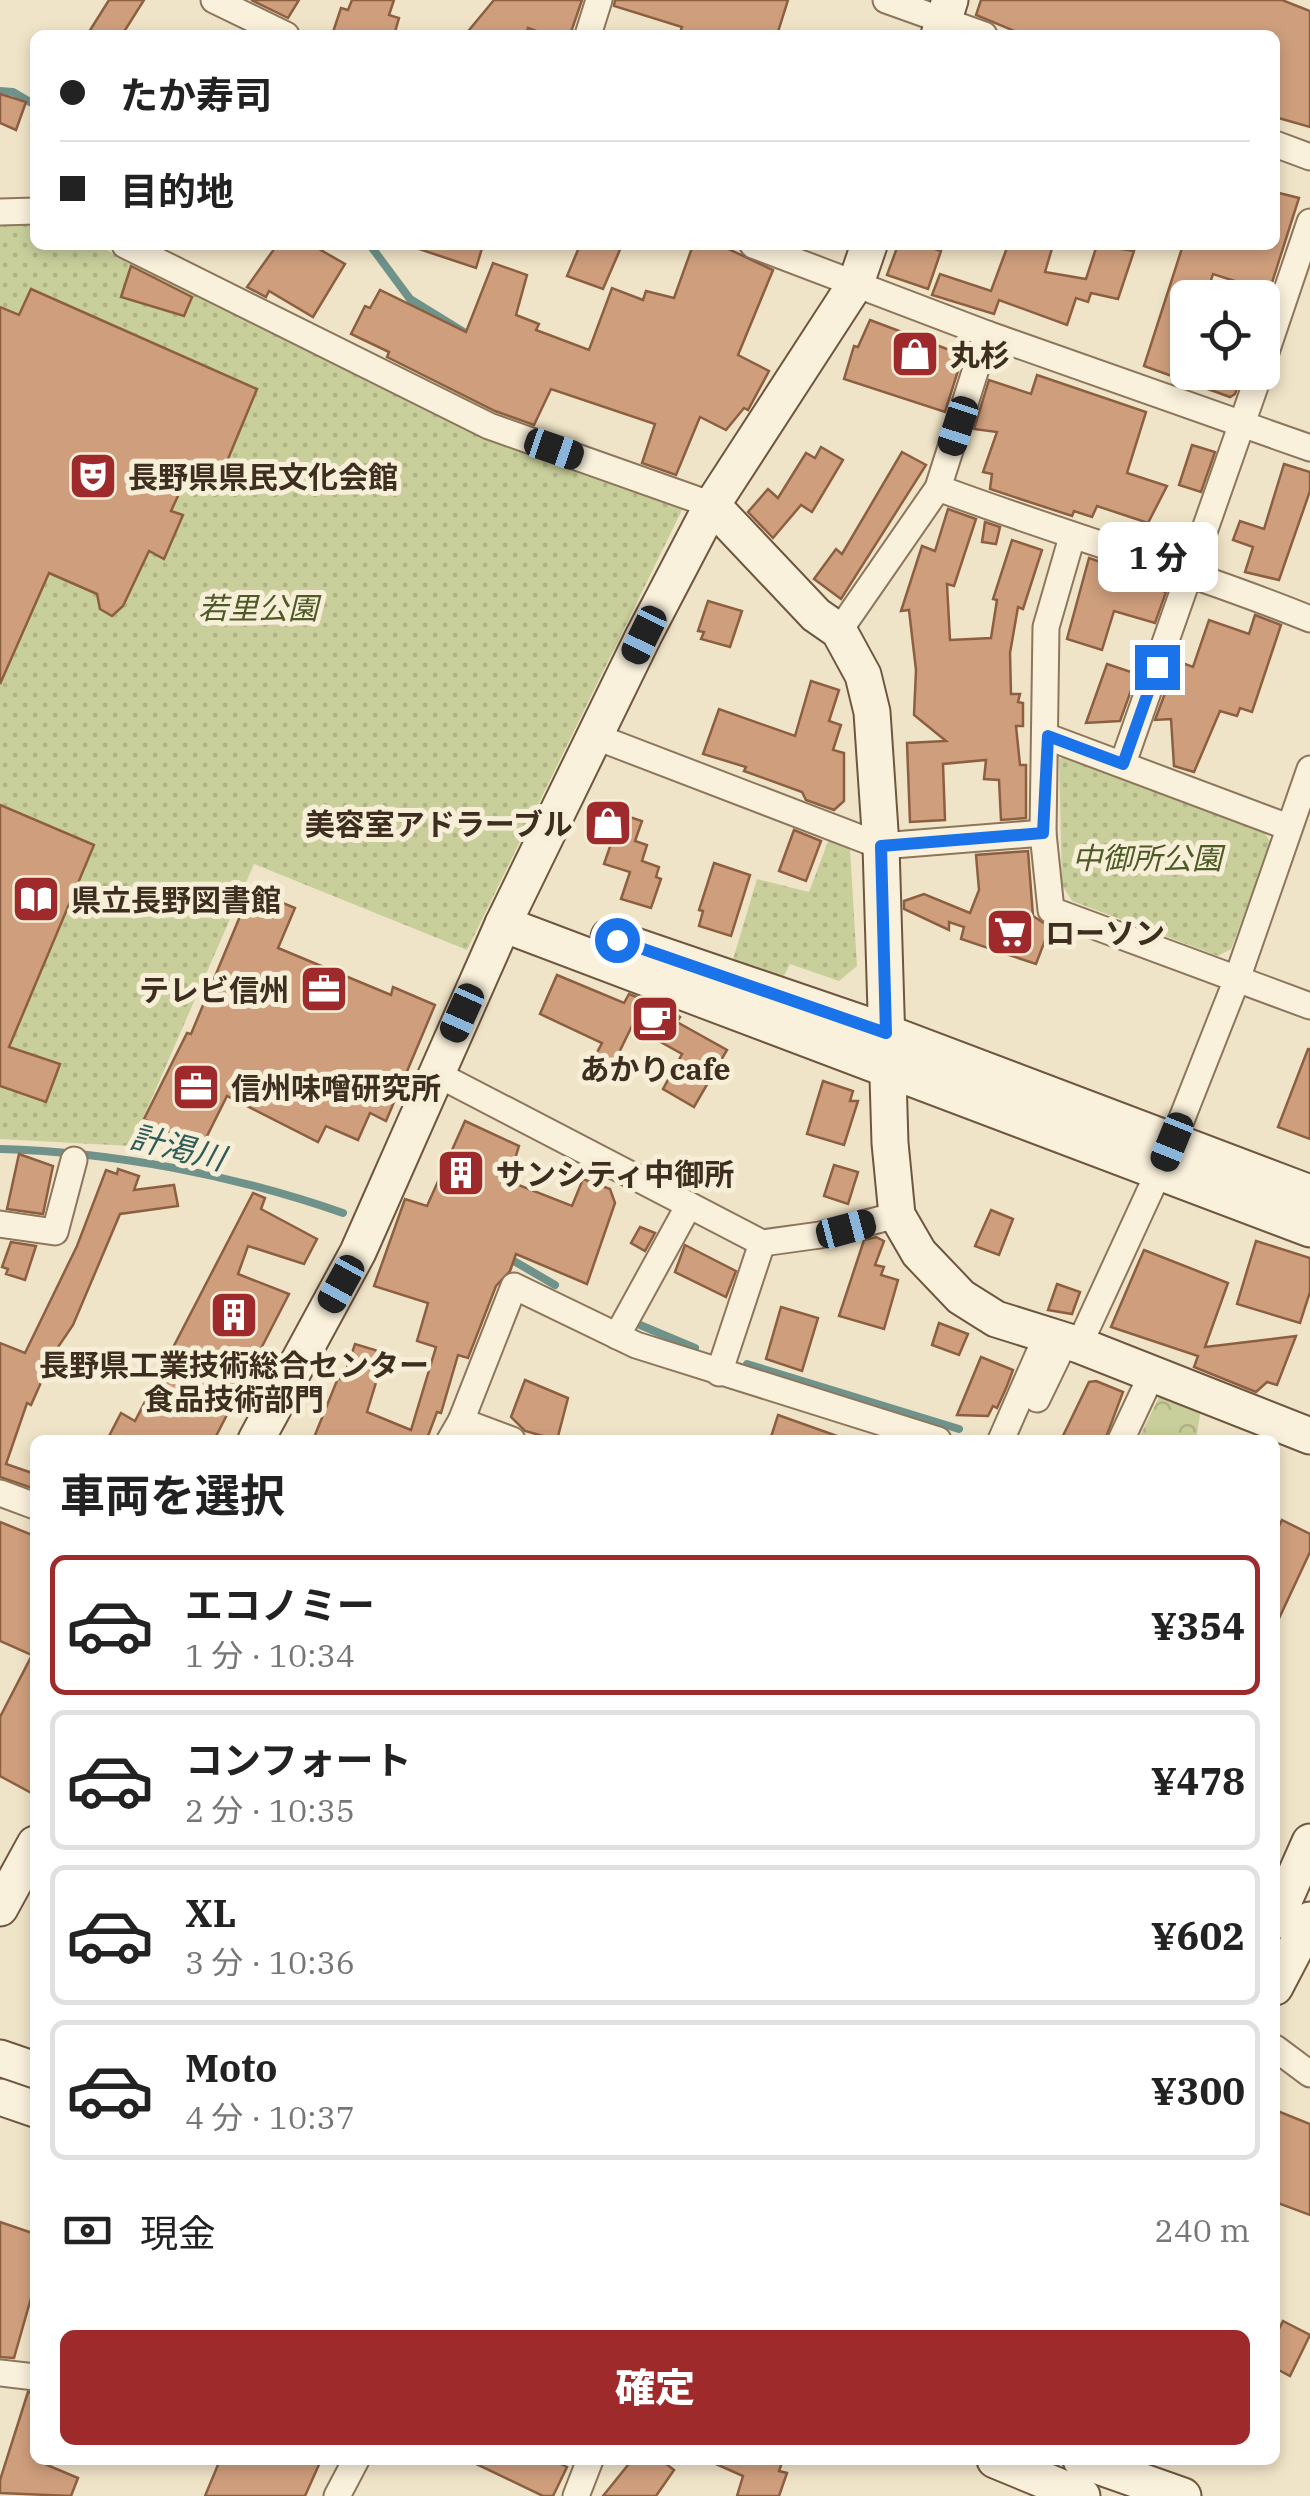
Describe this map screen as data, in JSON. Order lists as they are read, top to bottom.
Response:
{
  "water": ["計渇川"],
  "parks": ["若里公園", "中御所公園"],
  "places": {
    "shop": ["丸杉", "美容室アドラーブル"],
    "theatre": ["長野県県民文化会館"],
    "library": ["県立長野図書館"],
    "supermarket": ["ローソン"],
    "office": ["テレビ信州", "信州味噌研究所"],
    "cafe": ["あかりcafe"],
    "building": ["サンシティ中御所", "長野県工業技術総合センター 食品技術部門"]
  },
  "page": {
    "banner": ["たか寿司", "目的地"],
    "bubble": "1 分",
    "heading": "車両を選択",
    "list": [
      {
        "name": "エコノミー",
        "note": "1 分 · 10:34",
        "value": "¥354"
      },
      {
        "name": "コンフォート",
        "note": "2 分 · 10:35",
        "value": "¥478"
      },
      {
        "name": "XL",
        "note": "3 分 · 10:36",
        "value": "¥602"
      },
      {
        "name": "Moto",
        "note": "4 分 · 10:37",
        "value": "¥300"
      }
    ],
    "pay": ["現金", "240 m"],
    "buttons": "確定"
  }
}
